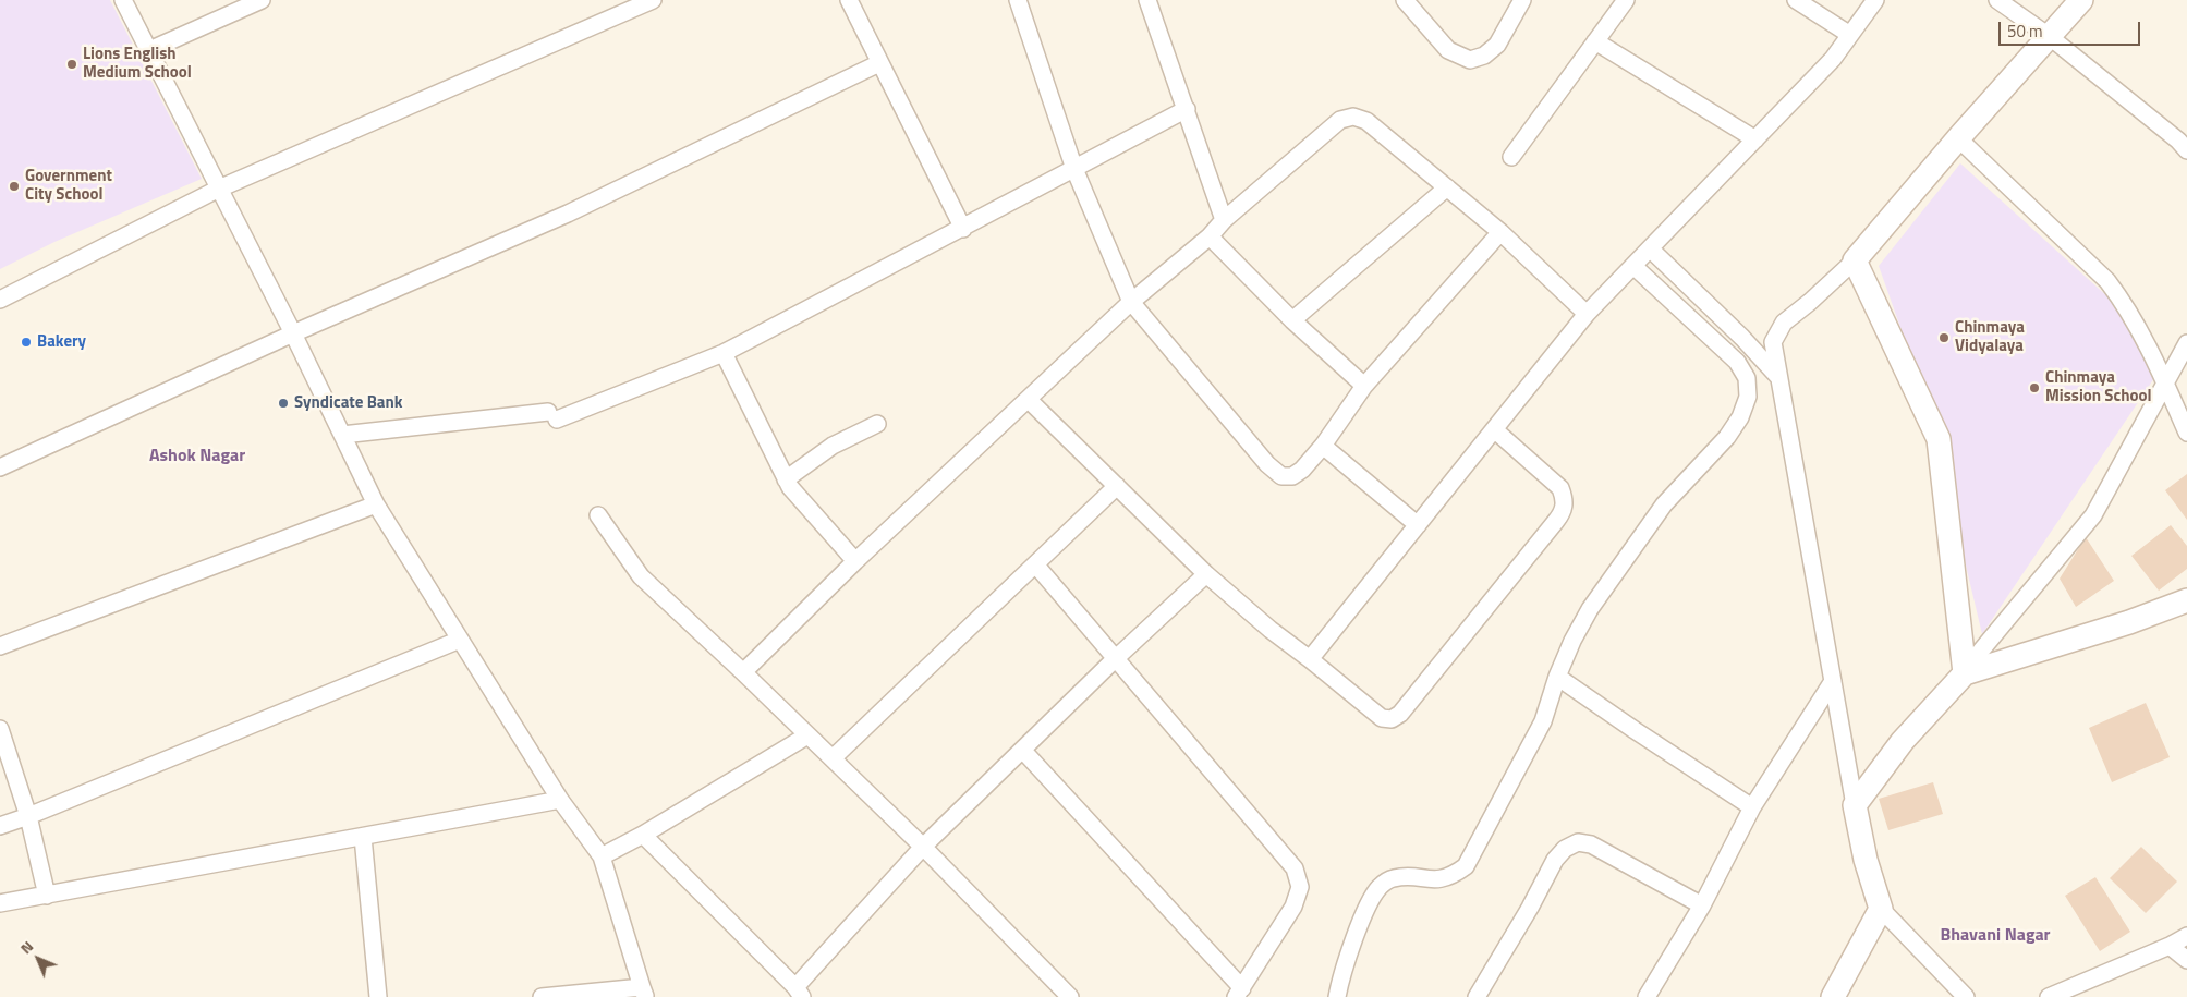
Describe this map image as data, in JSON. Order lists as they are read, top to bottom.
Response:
{
  "districts": ["Ashok Nagar", "Bhavani Nagar"],
  "places": [
    "Lions English Medium School",
    "Government City School",
    "Chinmaya Vidyalaya",
    "Bakery",
    "Chinmaya Mission School",
    "Syndicate Bank"
  ],
  "scale_bar": "50 m",
  "north": "top left"
}
